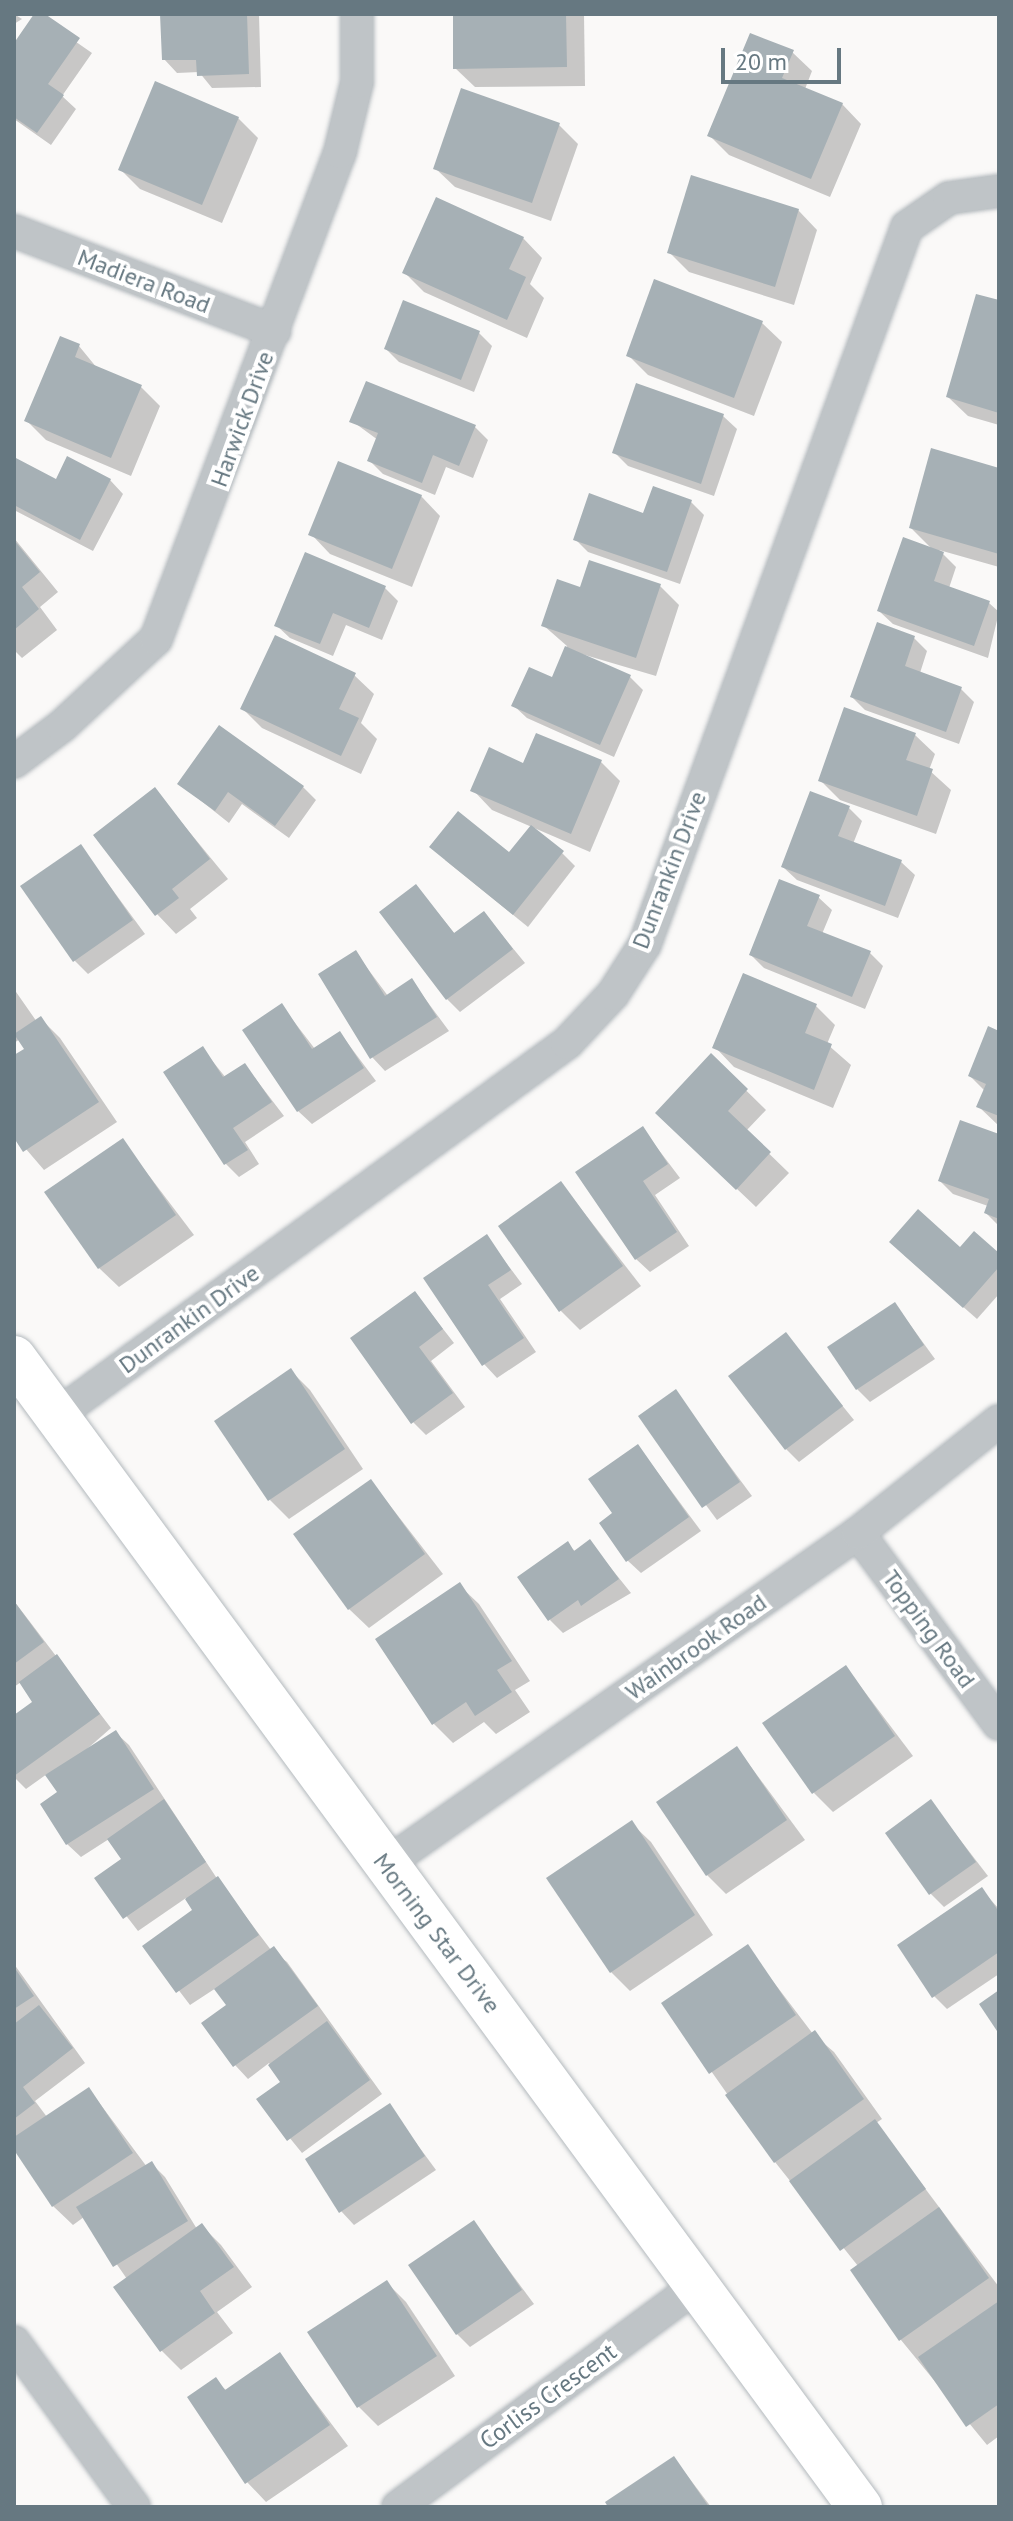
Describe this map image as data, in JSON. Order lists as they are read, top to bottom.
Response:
{
  "streets": {
    "street": [
      "Madiera Road",
      "Harwick Drive",
      "Dunrankin Drive",
      "Topping Road",
      "Wainbrook Road",
      "Morning Star Drive",
      "Corliss Crescent"
    ]
  },
  "crossings": [
    ["Madiera Road", "Harwick Drive"],
    ["Dunrankin Drive", "Morning Star Drive"],
    ["Topping Road", "Wainbrook Road"],
    ["Wainbrook Road", "Morning Star Drive"],
    ["Morning Star Drive", "Corliss Crescent"]
  ],
  "scale_bar": "20 m"
}
